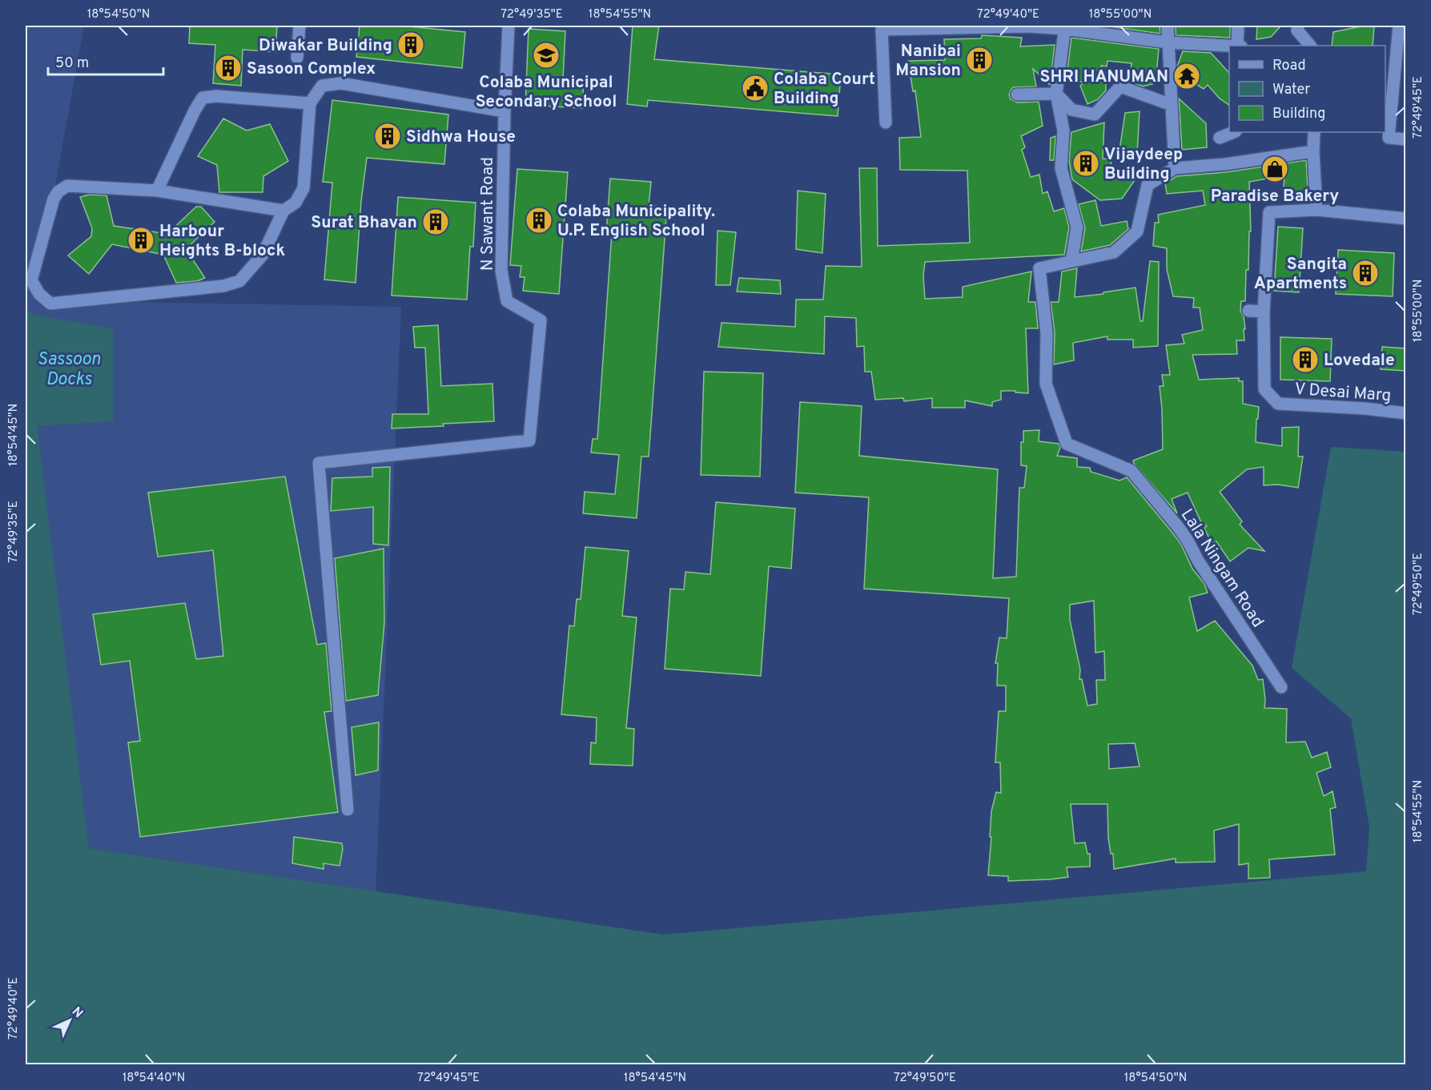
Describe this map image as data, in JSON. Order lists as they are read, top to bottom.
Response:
{
  "streets": {
    "street": ["N Sawant Road", "V Desai Marg", "Lala Ningam Road"]
  },
  "water": ["Sassoon Docks"],
  "places": {
    "building": [
      "Diwakar Building",
      "Nanibai Mansion",
      "Sasoon Complex",
      "Sidhwa House",
      "Vijaydeep Building",
      "Colaba Municipality. U.P. English School",
      "Surat Bhavan",
      "Harbour Heights B-block",
      "Sangita Apartments",
      "Lovedale"
    ],
    "school or university": ["Colaba Municipal Secondary School"],
    "temple": ["SHRI HANUMAN"],
    "public building": ["Colaba Court Building"],
    "shop": ["Paradise Bakery"]
  },
  "legend": ["Road", "Water", "Building"],
  "scale_bar": "50 m",
  "north": "top right",
  "coordinates": [
    "18°54'50\"N",
    "72°49'35\"E",
    "18°54'55\"N",
    "72°49'40\"E",
    "18°55'00\"N",
    "72°49'45\"E",
    "18°54'45\"N",
    "72°49'50\"E",
    "18°54'40\"N"
  ]
}
